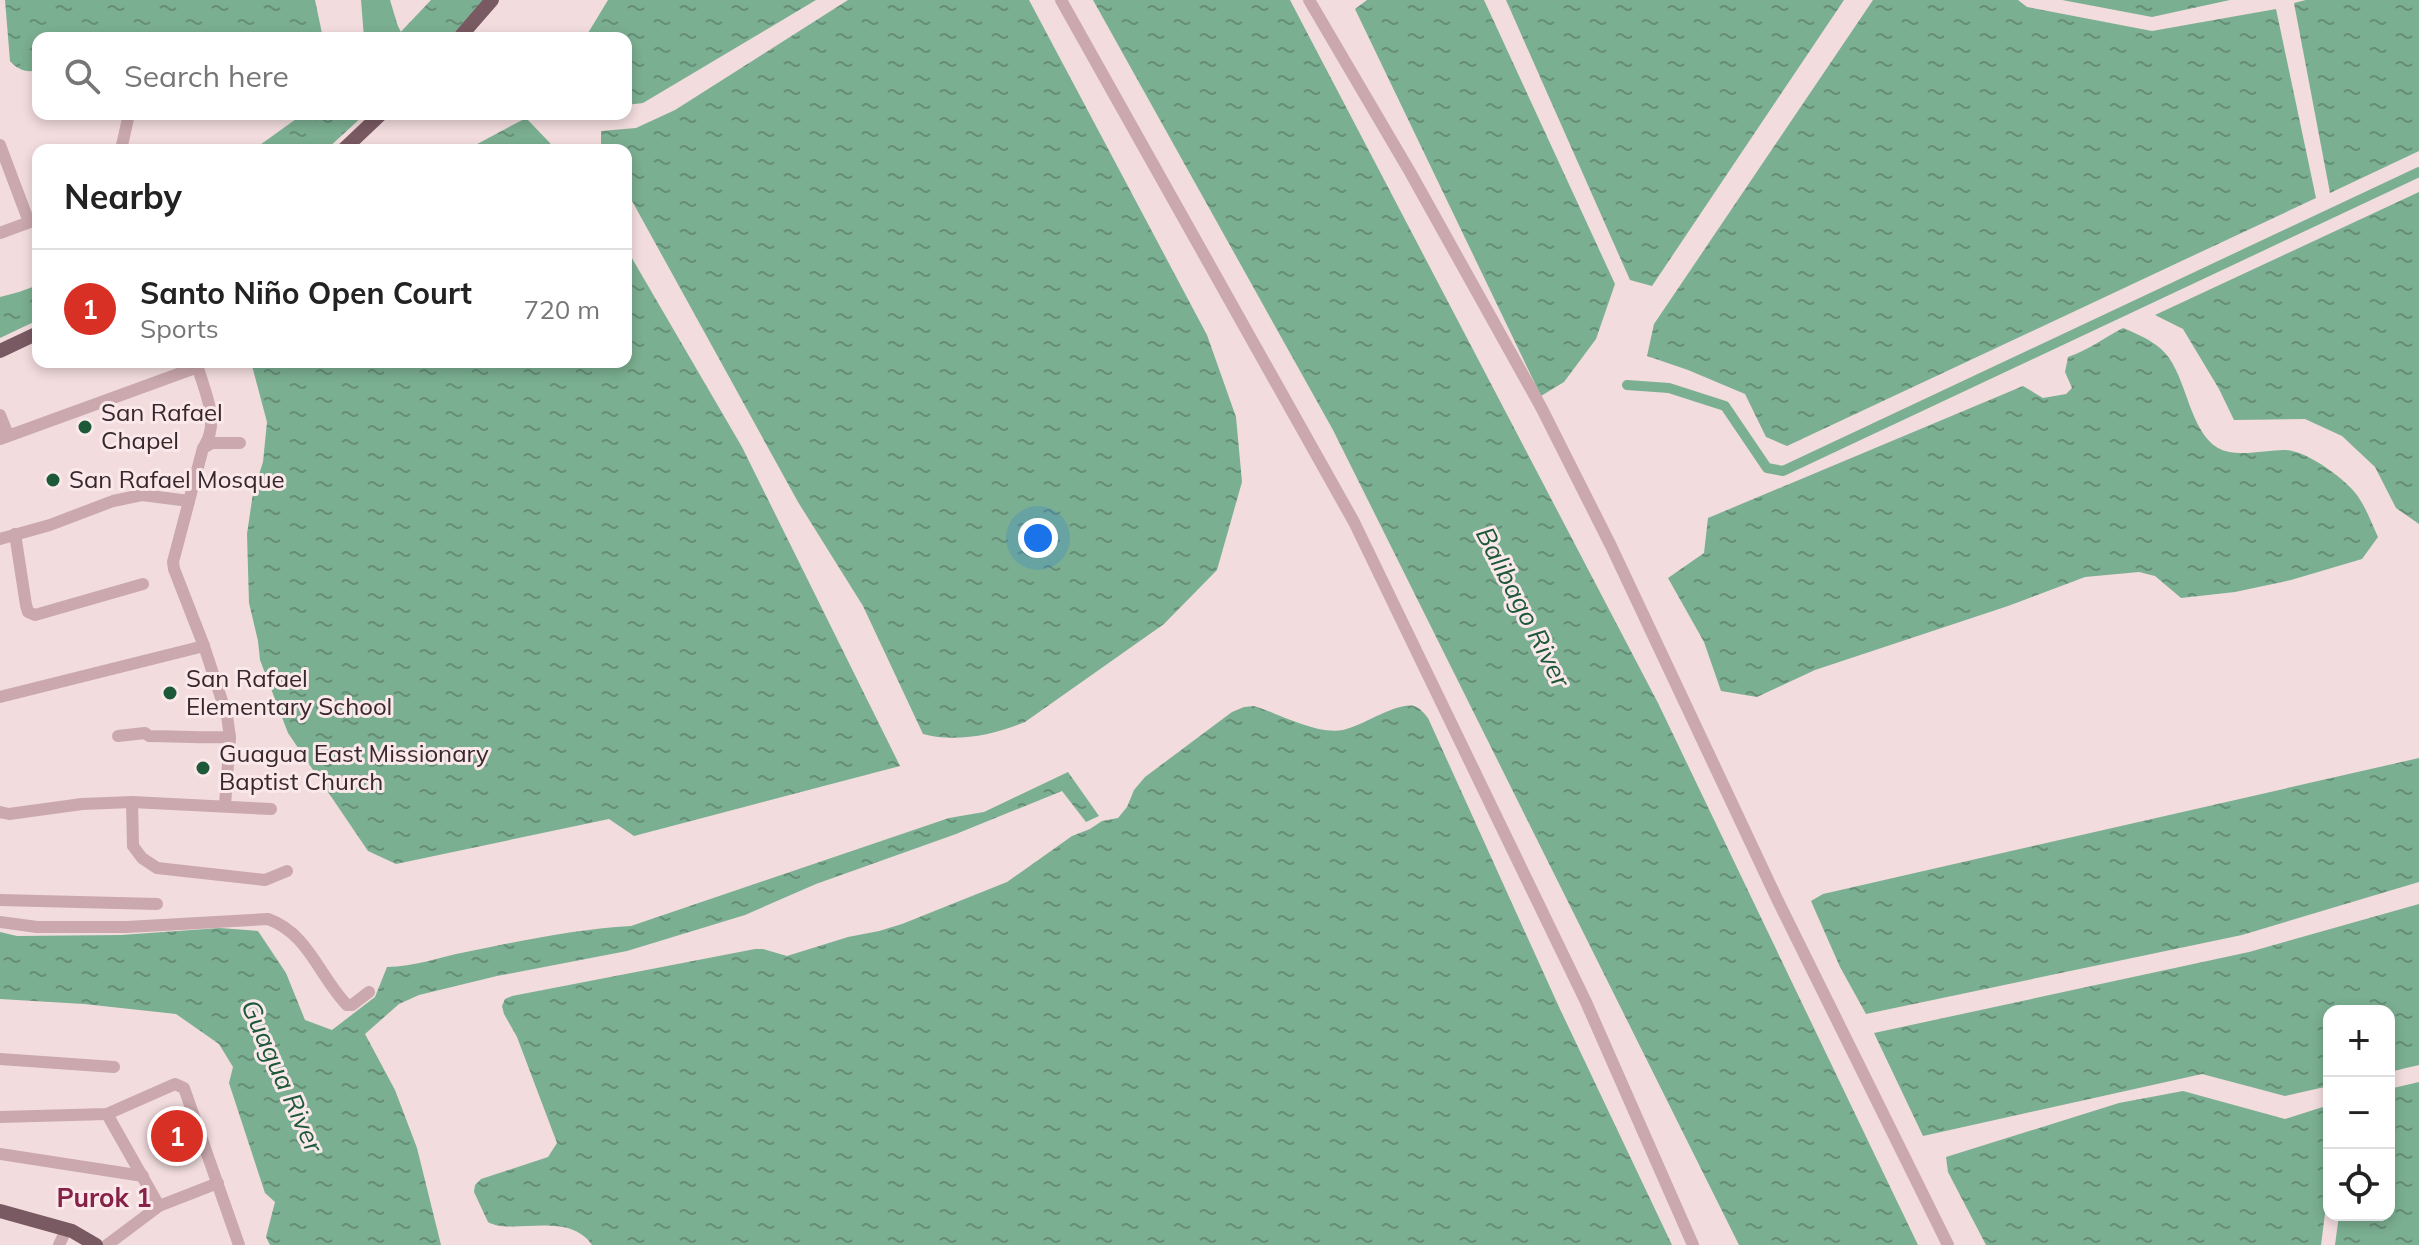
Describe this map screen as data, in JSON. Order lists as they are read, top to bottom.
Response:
{
  "districts": ["Purok 1"],
  "water": ["Balibago River", "Guagua River"],
  "places": [
    "San Rafael Chapel",
    "San Rafael Mosque",
    "San Rafael Elementary School",
    "Guagua East Missionary Baptist Church"
  ],
  "page": {
    "search": "Search here",
    "heading": "Nearby",
    "list": [
      {
        "mark": "1",
        "name": "Santo Niño Open Court",
        "note": "Sports",
        "value": "720 m"
      }
    ],
    "map_buttons": ["+", "−"],
    "pins": "1"
  }
}
